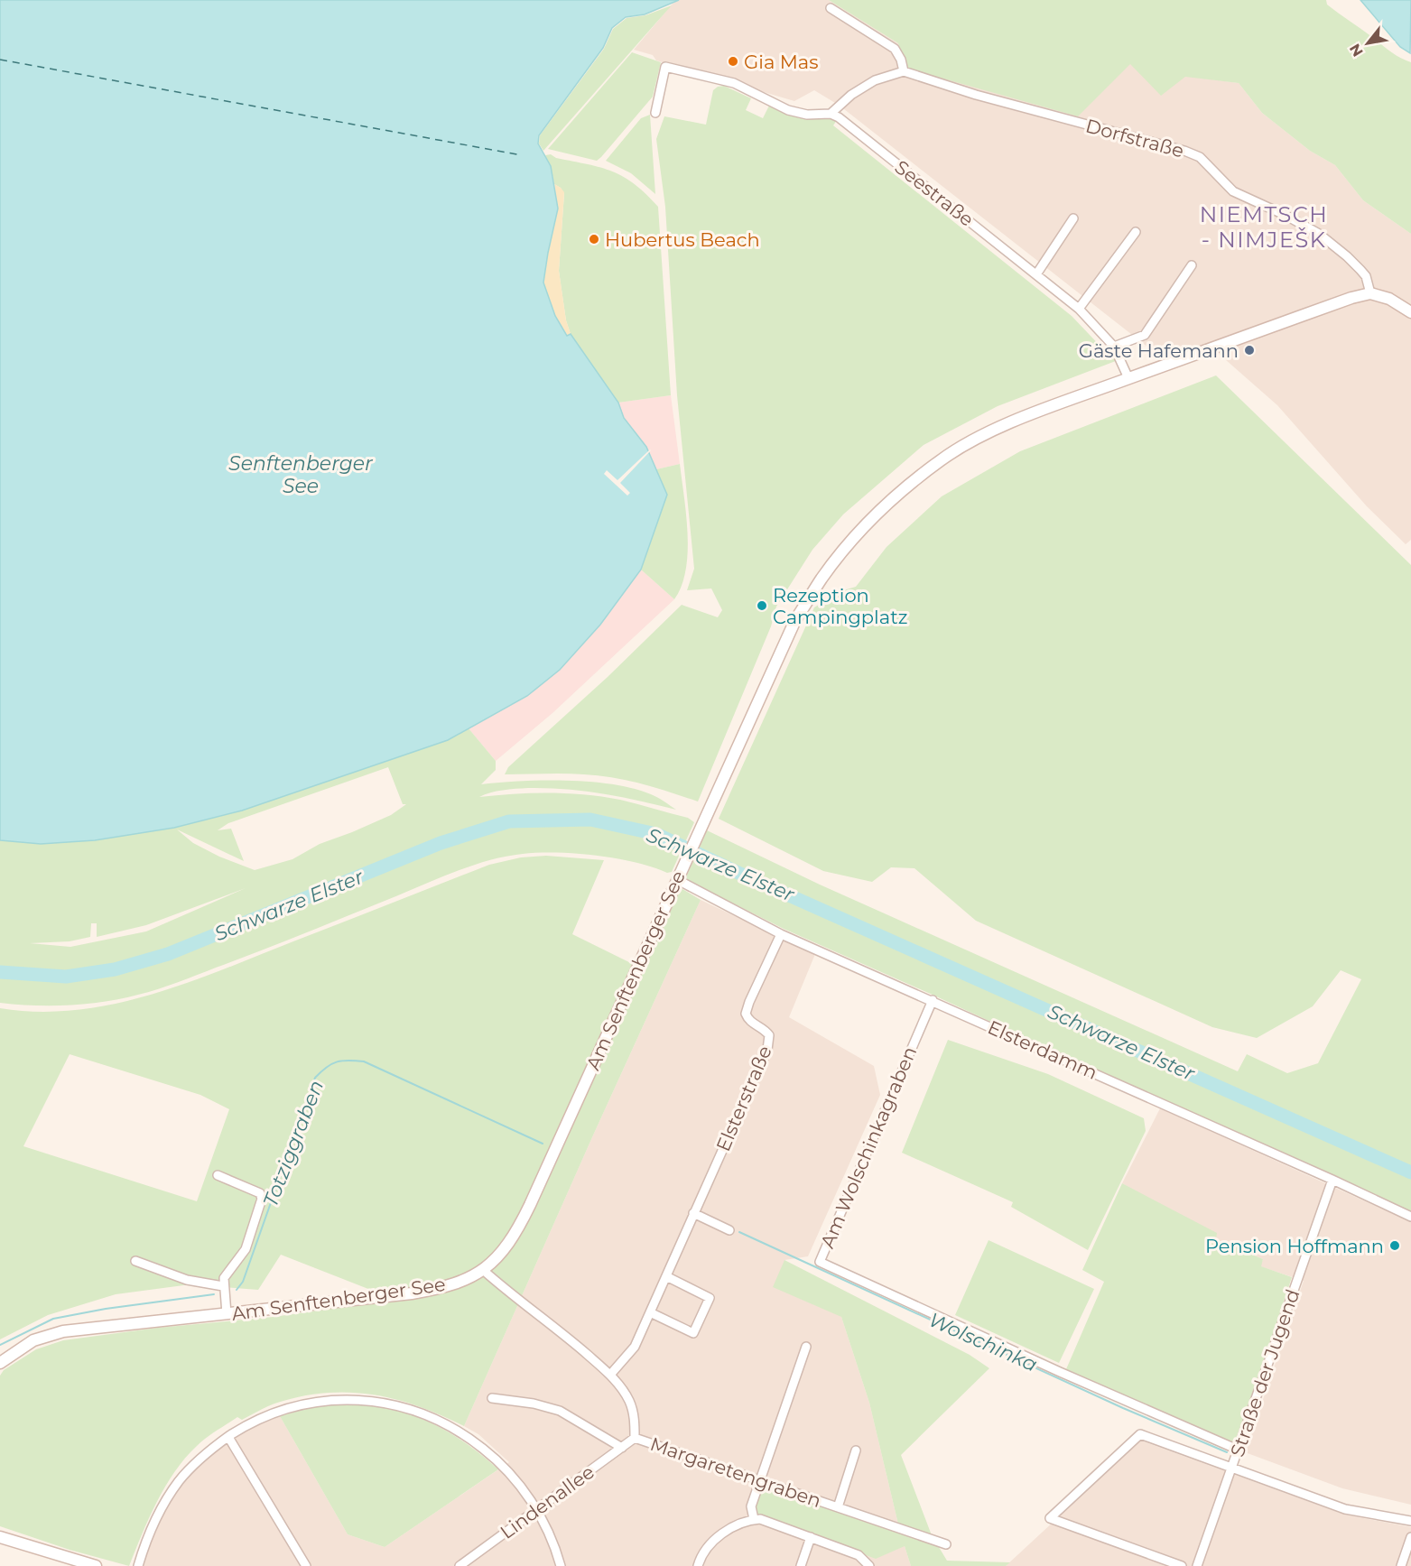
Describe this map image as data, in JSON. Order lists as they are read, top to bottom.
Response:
{
  "streets": {
    "street": [
      "Dorfstraße",
      "Seestraße",
      "Am Senftenberger See",
      "Elsterdamm",
      "Elsterstraße",
      "Am Wolschinkagraben",
      "Straße der Jugend",
      "Margaretengraben",
      "Lindenallee"
    ]
  },
  "crossings": [
    ["Dorfstraße", "Am Senftenberger See"],
    ["Seestraße", "Am Senftenberger See"],
    ["Am Senftenberger See", "Elsterdamm"],
    ["Elsterdamm", "Elsterstraße"],
    ["Elsterdamm", "Am Wolschinkagraben"],
    ["Elsterdamm", "Straße der Jugend"],
    ["Am Wolschinkagraben", "Straße der Jugend"],
    ["Margaretengraben", "Lindenallee"]
  ],
  "districts": ["NIEMTSCH - NIMJEŠK"],
  "water": [
    "Senftenberger See",
    "Schwarze Elster",
    "Totziggraben",
    "Wolschinka"
  ],
  "places": [
    "Gia Mas",
    "Hubertus Beach",
    "Gäste Hafemann",
    "Rezeption Campingplatz",
    "Pension Hoffmann"
  ],
  "north": "bottom left"
}
